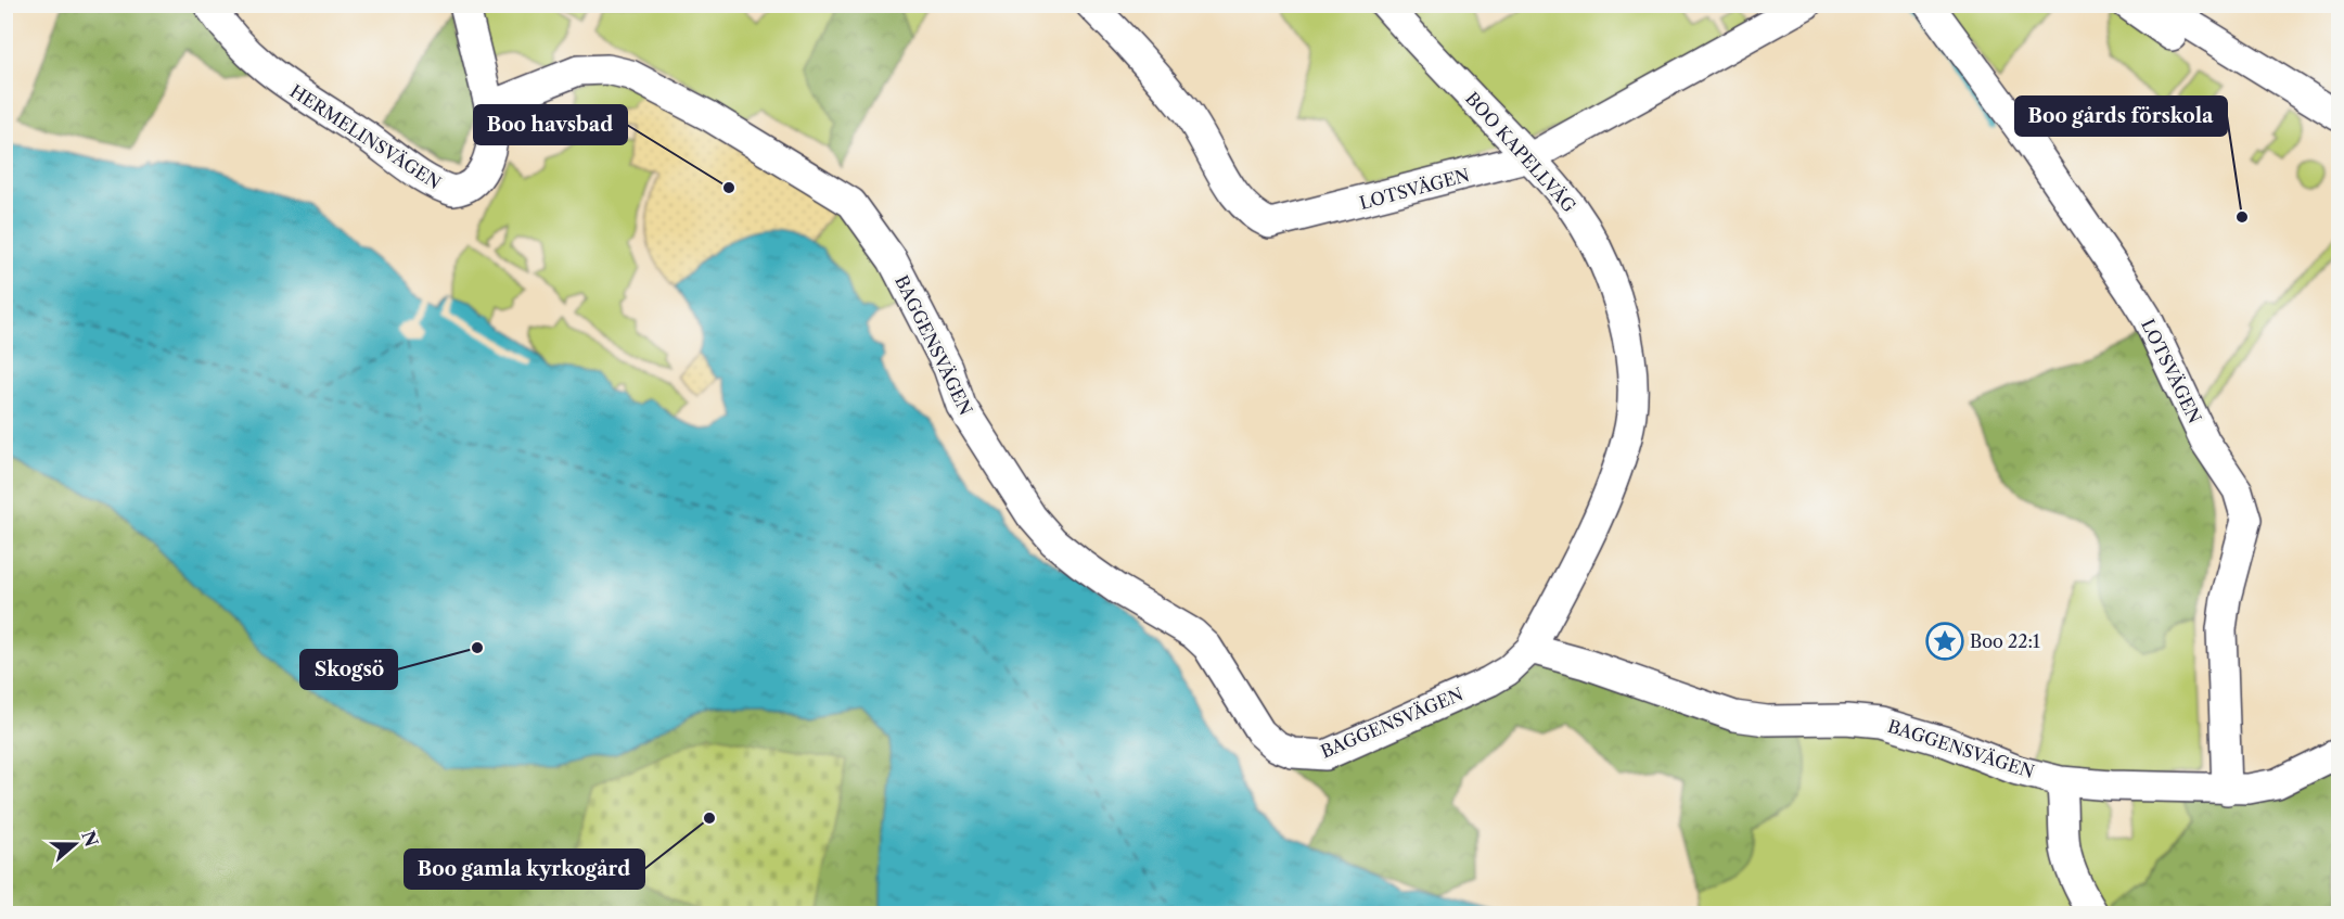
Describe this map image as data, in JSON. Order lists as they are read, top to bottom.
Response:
{
  "streets": {
    "street": [
      "HERMELINSVÄGEN",
      "BOO KAPELLVÄG",
      "LOTSVÄGEN",
      "BAGGENSVÄGEN"
    ]
  },
  "crossings": [
    ["HERMELINSVÄGEN", "BAGGENSVÄGEN"],
    ["BOO KAPELLVÄG", "LOTSVÄGEN"],
    ["BOO KAPELLVÄG", "BAGGENSVÄGEN"],
    ["LOTSVÄGEN", "BAGGENSVÄGEN"]
  ],
  "places": {
    "other": [
      "Boo havsbad",
      "Boo gårds förskola",
      "Skogsö",
      "Boo gamla kyrkogård"
    ],
    "place": ["Boo 22:1"]
  },
  "north": "right"
}
